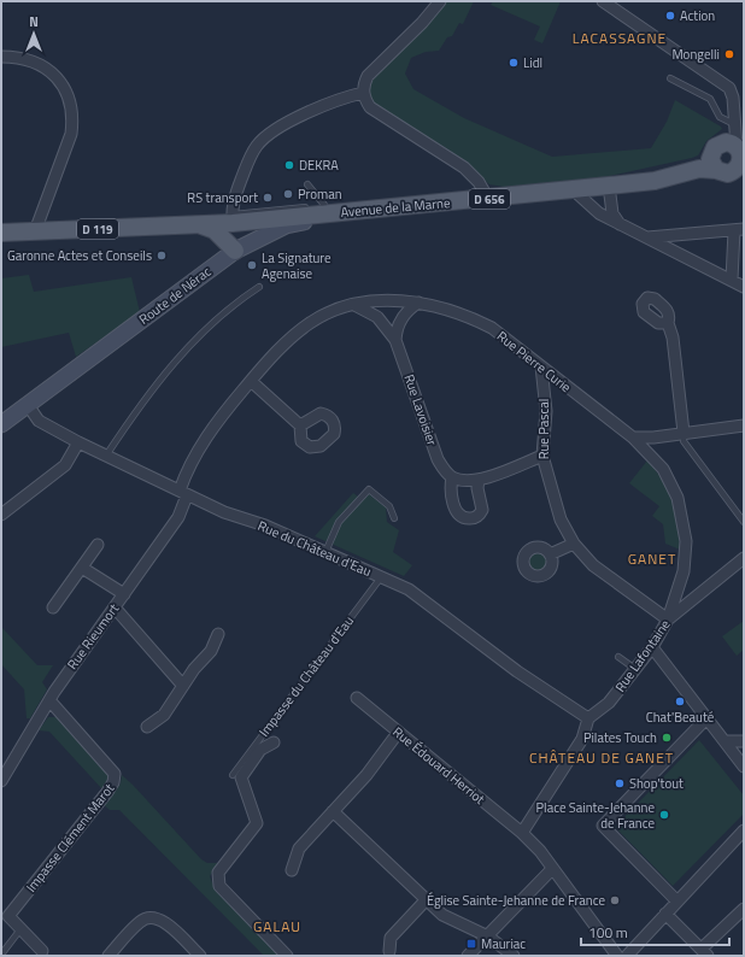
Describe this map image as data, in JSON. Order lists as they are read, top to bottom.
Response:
{
  "streets": {
    "main road": [
      "D 656",
      "Avenue de la Marne",
      "D 119",
      "Route de Nérac"
    ],
    "street": [
      "Rue Pierre Curie",
      "Rue Lavoisier",
      "Rue Pascal",
      "Rue du Château d'Eau",
      "Rue Rieumort",
      "Rue Lafontaine",
      "Rue Édouard Herriot",
      "Impasse Clément Marot"
    ],
    "lane": ["Impasse du Château d'Eau"]
  },
  "crossings": [
    ["Avenue de la Marne", "D 119"],
    ["Avenue de la Marne", "Route de Nérac"],
    ["D 119", "Route de Nérac"],
    ["Route de Nérac", "Rue du Château d'Eau"],
    ["Rue Pierre Curie", "Rue Lavoisier"],
    ["Rue Pierre Curie", "Rue Pascal"],
    ["Rue Pierre Curie", "Rue du Château d'Eau"],
    ["Rue Pierre Curie", "Rue Rieumort"],
    ["Rue Pierre Curie", "Rue Lafontaine"],
    ["Rue Pascal", "Rue Lafontaine"],
    ["Rue du Château d'Eau", "Rue Rieumort"],
    ["Rue du Château d'Eau", "Rue Lafontaine"],
    ["Rue du Château d'Eau", "Impasse du Château d'Eau"],
    ["Rue Rieumort", "Impasse Clément Marot"]
  ],
  "districts": [
    "LACASSAGNE",
    "GANET",
    "CHÂTEAU DE GANET",
    "GALAU"
  ],
  "places": {
    "other": [
      "Action",
      "Mongelli",
      "Lidl",
      "DEKRA",
      "Proman",
      "RS transport",
      "Garonne Actes et Conseils",
      "La Signature Agenaise",
      "Chat'Beauté",
      "Pilates Touch",
      "Shop'tout",
      "Place Sainte-Jehanne de France",
      "Église Sainte-Jehanne de France"
    ],
    "transit": ["Mauriac"]
  },
  "scale_bar": "100 m",
  "north": "top"
}
